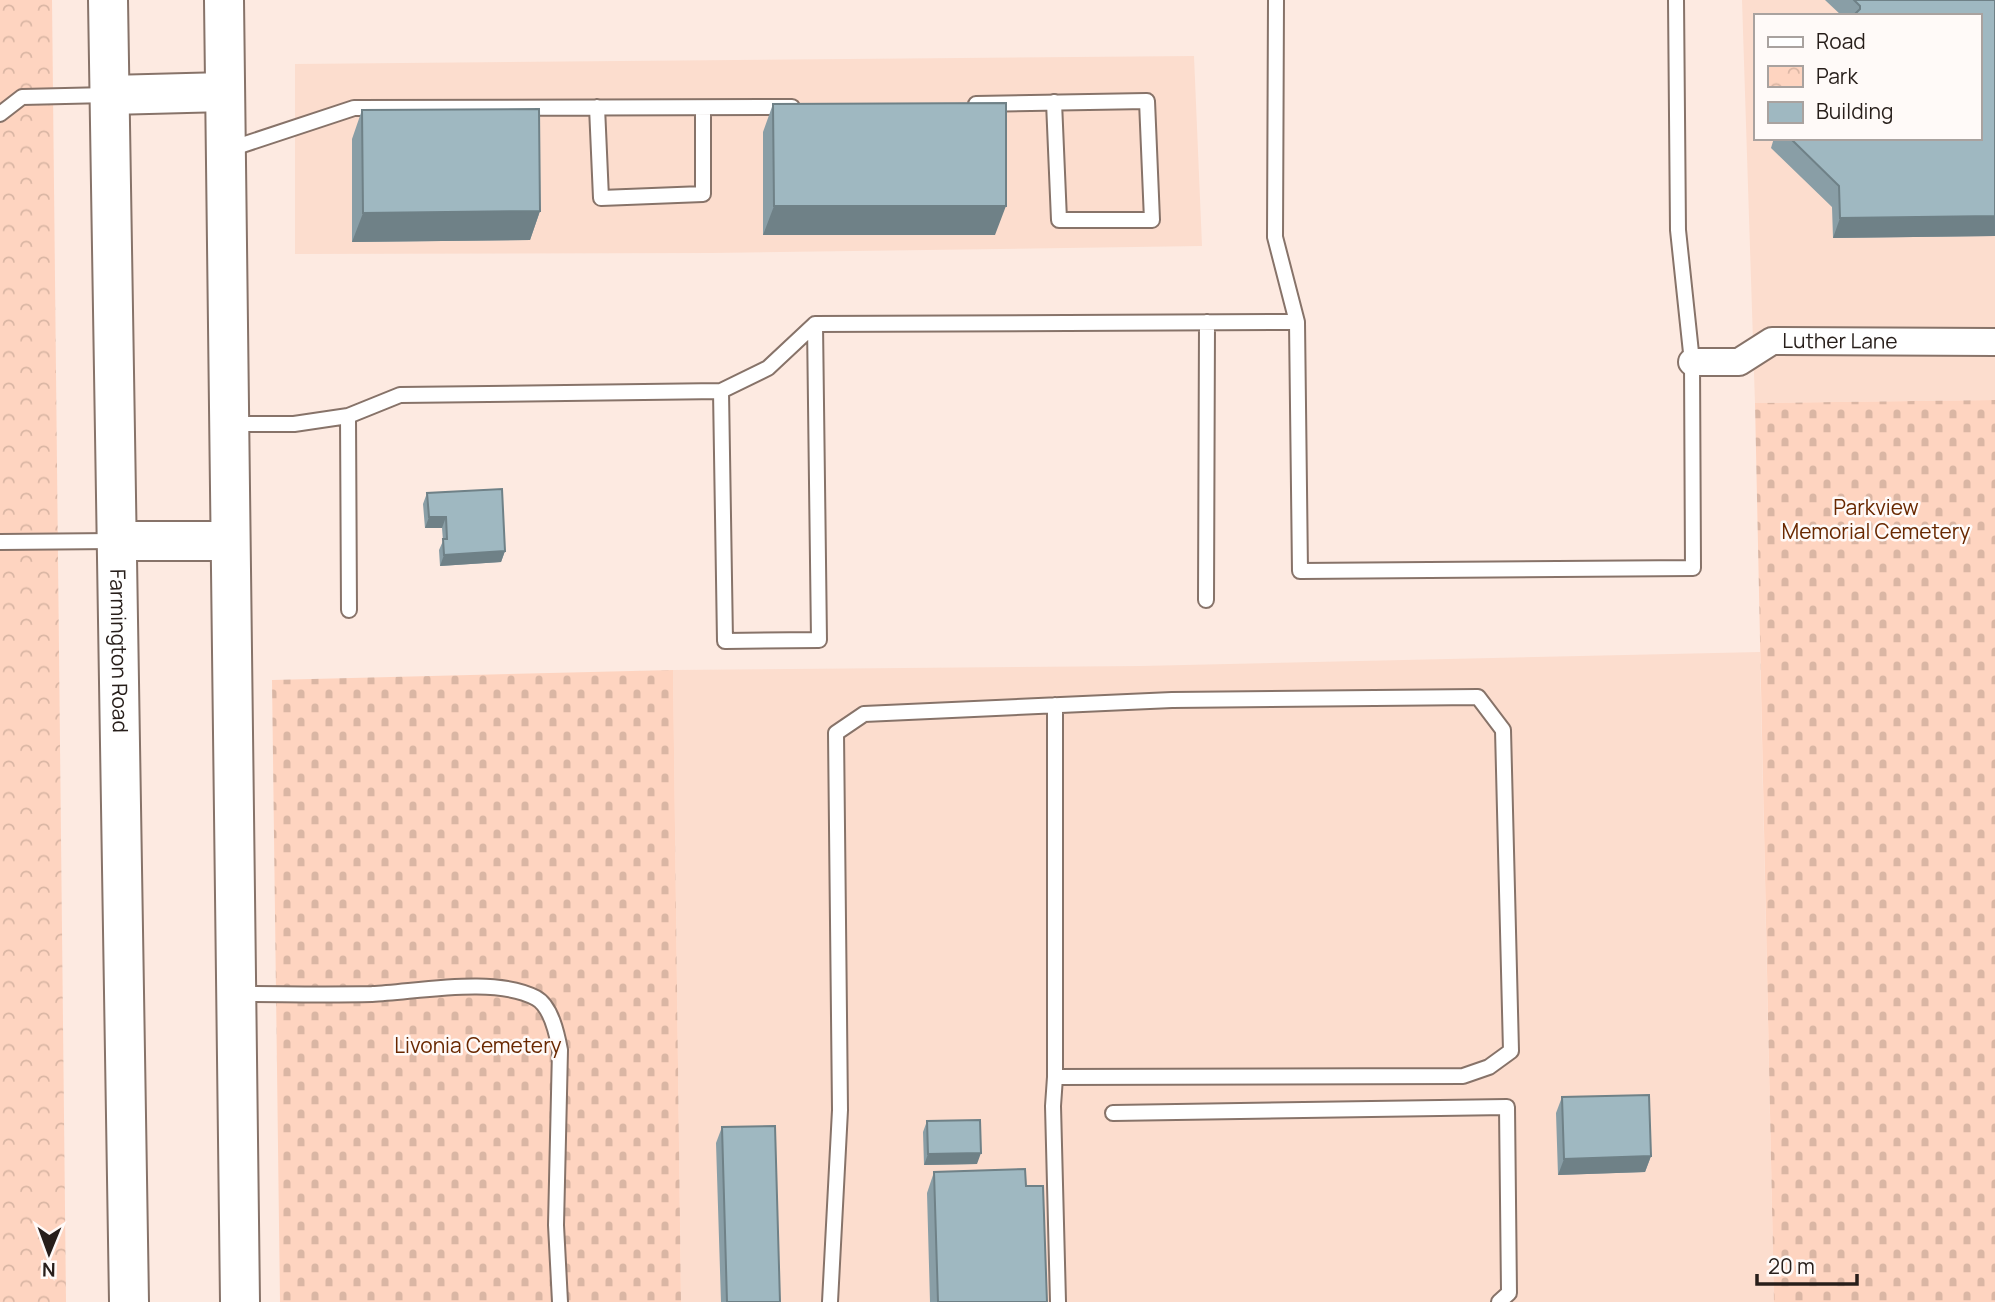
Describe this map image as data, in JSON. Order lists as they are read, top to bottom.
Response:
{
  "streets": {
    "main road": ["Farmington Road"],
    "street": ["Luther Lane"]
  },
  "parks": ["Parkview Memorial Cemetery", "Livonia Cemetery"],
  "legend": ["Road", "Park", "Building"],
  "scale_bar": "20 m",
  "north": "bottom"
}
